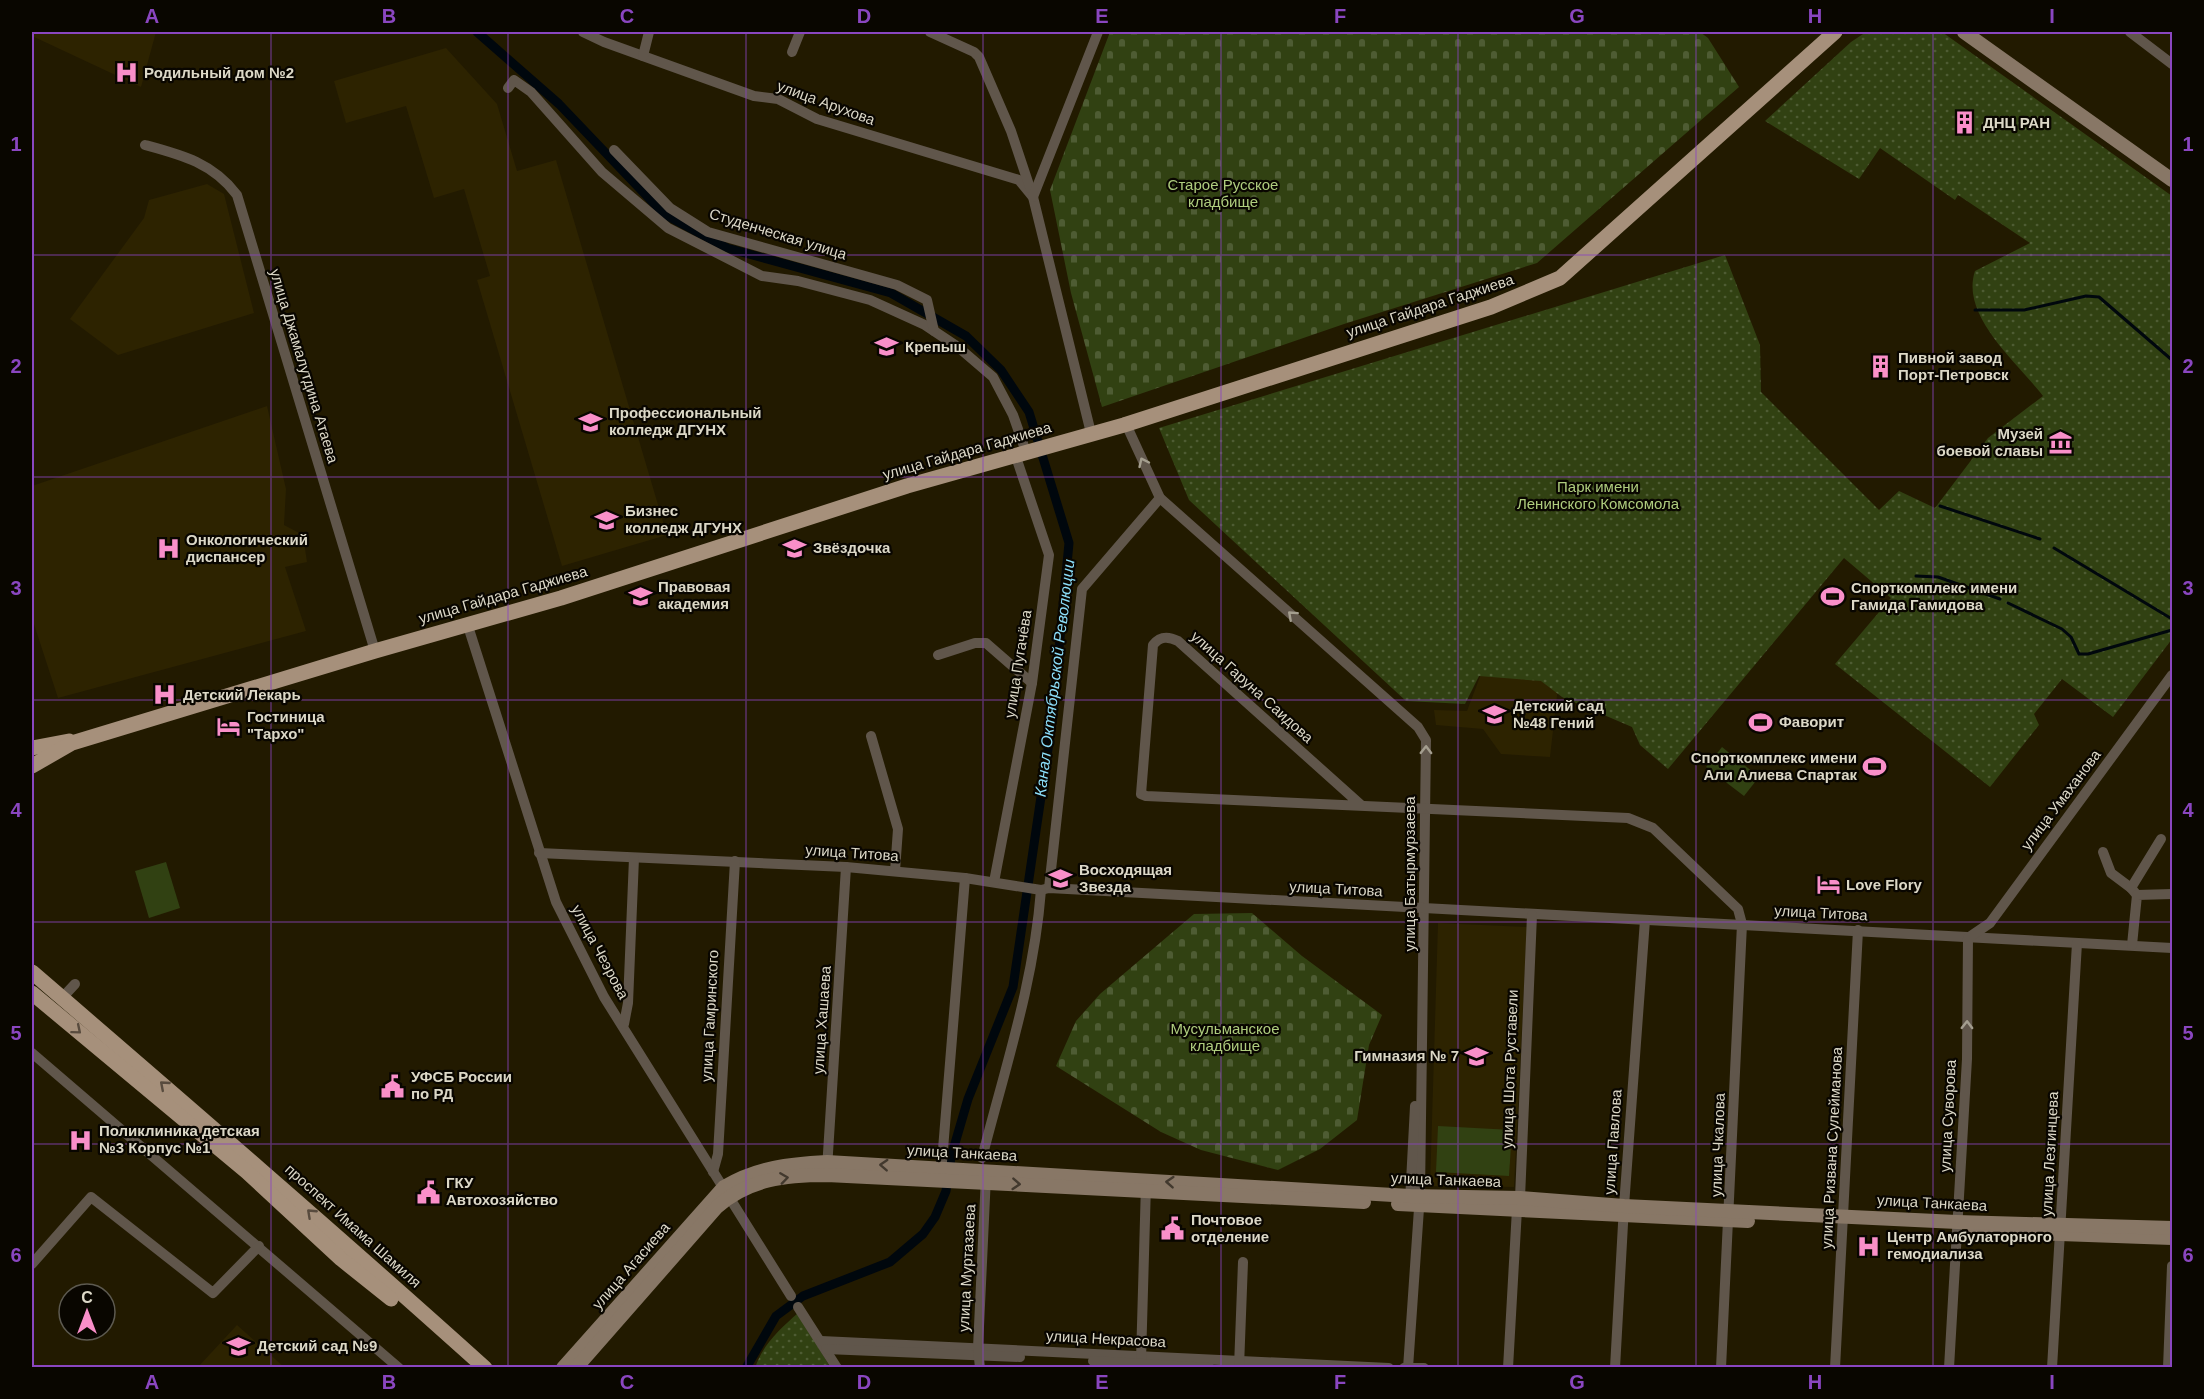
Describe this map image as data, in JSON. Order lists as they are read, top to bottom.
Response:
{
  "streets": {
    "main road": [
      "улица Гайдара Гаджиева",
      "улица Танкаева",
      "проспект Имама Шамиля",
      "улица Агасиева"
    ],
    "street": [
      "улица Арухова",
      "Студенческая улица",
      "улица Джамалутдина Атаева",
      "улица Пугачёва",
      "улица Гаруна Саидова",
      "улица Умаханова",
      "улица Титова",
      "улица Батырмурзаева",
      "улица Чеэрова",
      "улица Гамринского",
      "улица Хашаева",
      "улица Шота Руставели",
      "улица Суворова",
      "улица Павлова",
      "улица Чкалова",
      "улица Ризвана Сулейманова",
      "улица Лезгинцева",
      "улица Муртазаева",
      "улица Некрасова"
    ]
  },
  "crossings": [
    ["Студенческая улица", "улица Пугачёва"],
    ["улица Гайдара Гаджиева", "улица Джамалутдина Атаева"],
    ["улица Гайдара Гаджиева", "улица Пугачёва"],
    ["улица Гайдара Гаджиева", "улица Батырмурзаева"],
    ["улица Гайдара Гаджиева", "улица Чеэрова"],
    ["улица Пугачёва", "улица Титова"],
    ["улица Гаруна Саидова", "улица Титова"],
    ["улица Гаруна Саидова", "улица Батырмурзаева"],
    ["улица Гаруна Саидова", "улица Чкалова"],
    ["улица Умаханова", "улица Титова"],
    ["улица Умаханова", "улица Суворова"],
    ["улица Титова", "улица Батырмурзаева"],
    ["улица Титова", "улица Чеэрова"],
    ["улица Титова", "улица Гамринского"],
    ["улица Титова", "улица Хашаева"],
    ["улица Титова", "улица Шота Руставели"],
    ["улица Титова", "улица Суворова"],
    ["улица Титова", "улица Павлова"],
    ["улица Титова", "улица Чкалова"],
    ["улица Титова", "улица Ризвана Сулейманова"],
    ["улица Титова", "улица Лезгинцева"],
    ["улица Титова", "улица Муртазаева"],
    ["улица Батырмурзаева", "улица Танкаева"],
    ["улица Батырмурзаева", "улица Муртазаева"],
    ["улица Чеэрова", "улица Гамринского"],
    ["улица Чеэрова", "улица Танкаева"],
    ["улица Чеэрова", "улица Агасиева"],
    ["улица Хашаева", "улица Танкаева"],
    ["улица Шота Руставели", "улица Танкаева"],
    ["улица Суворова", "улица Танкаева"],
    ["улица Павлова", "улица Танкаева"],
    ["улица Чкалова", "улица Танкаева"],
    ["улица Ризвана Сулейманова", "улица Танкаева"],
    ["улица Танкаева", "улица Лезгинцева"],
    ["улица Танкаева", "улица Агасиева"],
    ["улица Танкаева", "улица Муртазаева"],
    ["улица Муртазаева", "улица Некрасова"]
  ],
  "one_way": ["улица Батырмурзаева", "улица Суворова"],
  "water": ["Канал Октябрьской Революции"],
  "parks": ["Старое Русское кладбище", "Парк имени Ленинского Комсомола", "Мусульманское кладбище"],
  "places": {
    "hospital": [
      "Родильный дом №2",
      "Онкологический диспансер",
      "Детский Лекарь",
      "Поликлиника детская №3 Корпус №1",
      "Центр Амбулаторного гемодиализа"
    ],
    "building": ["ДНЦ РАН", "Пивной завод Порт-Петровск"],
    "school or university": [
      "Крепыш",
      "Профессиональный колледж ДГУНХ",
      "Бизнес колледж ДГУНХ",
      "Звёздочка",
      "Правовая академия",
      "Детский сад №48 Гений",
      "Восходящая Звезда",
      "Гимназия № 7",
      "Детский сад №9"
    ],
    "museum": ["Музей боевой славы"],
    "sports": ["Спорткомплекс имени Гамида Гамидова", "Фаворит", "Спорткомплекс имени Али Алиева Спартак"],
    "hotel": ["Гостиница \"Тархо\"", "Love Flory"],
    "public building": ["УФСБ России по РД", "ГКУ Автохозяйство", "Почтовое отделение"]
  },
  "north": "top",
  "grid": {
    "columns": [
      "A",
      "B",
      "C",
      "D",
      "E",
      "F",
      "G",
      "H",
      "I"
    ],
    "rows": [
      "1",
      "2",
      "3",
      "4",
      "5",
      "6"
    ]
  }
}
